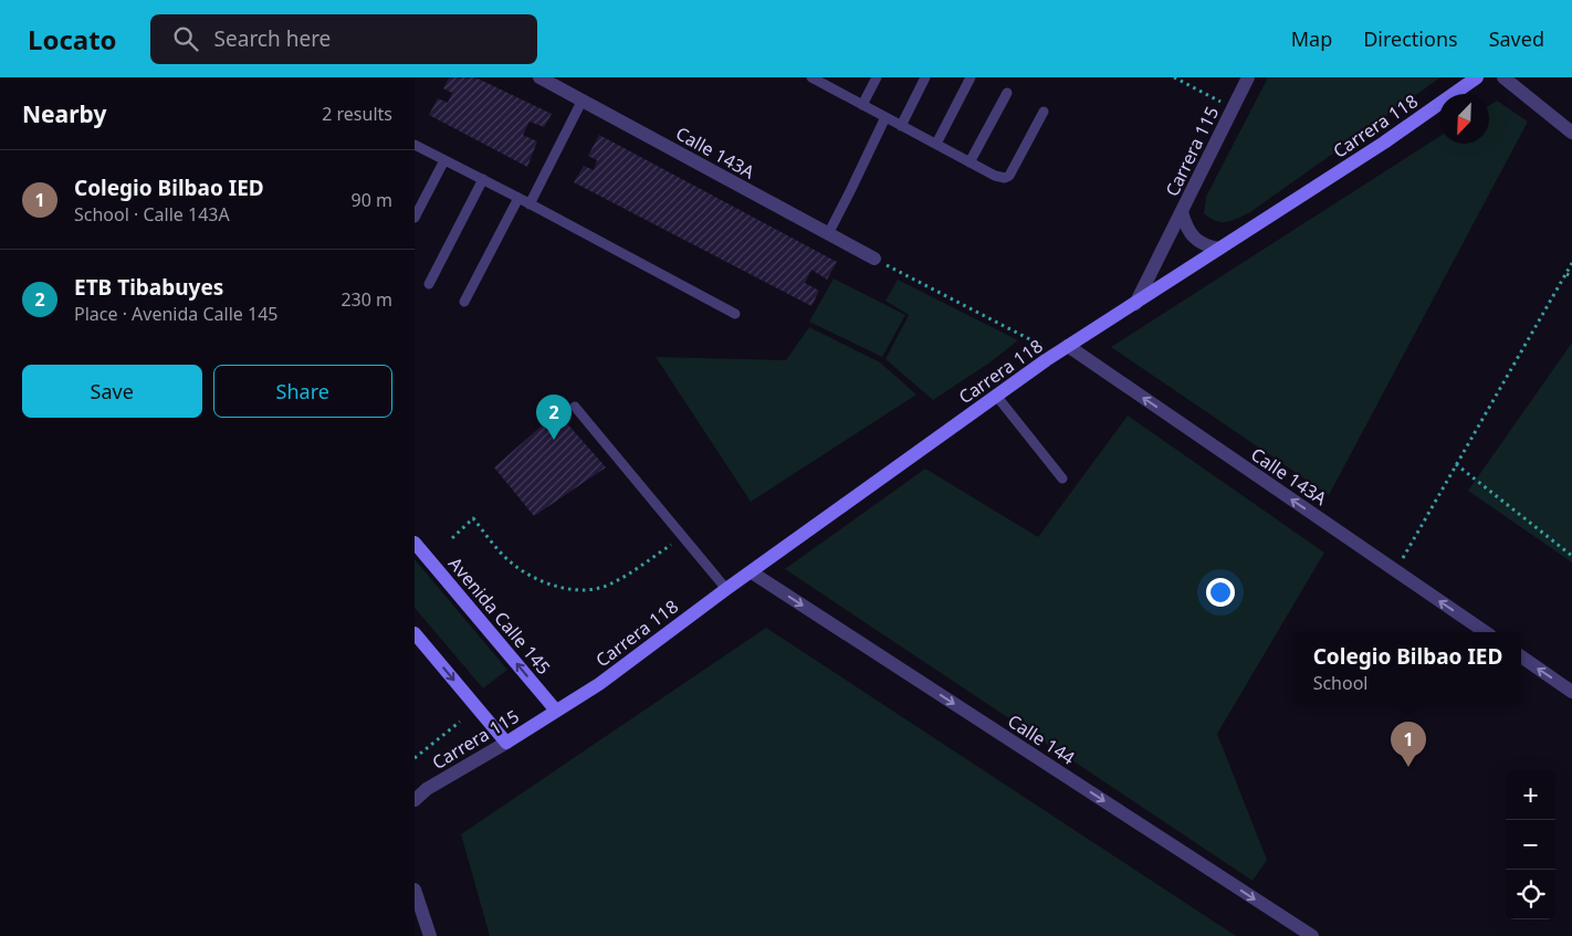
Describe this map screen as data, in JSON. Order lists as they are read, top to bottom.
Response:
{
  "streets": {
    "main road": ["Carrera 118", "Carrera 115", "Avenida Calle 145"],
    "street": ["Calle 143A", "Calle 144"]
  },
  "crossings": [
    ["Carrera 118", "Carrera 115"],
    ["Carrera 118", "Calle 143A"],
    ["Carrera 118", "Avenida Calle 145"],
    ["Carrera 118", "Calle 144"],
    ["Carrera 115", "Avenida Calle 145"]
  ],
  "one_way": ["Calle 143A", "Calle 144"],
  "north": "bottom left",
  "page": {
    "header": "Locato",
    "search": "Search here",
    "nav": ["Map", "Directions", "Saved"],
    "heading": ["Nearby", "2 results"],
    "list": [
      {
        "mark": "1",
        "name": "Colegio Bilbao IED",
        "note": "School · Calle 143A",
        "value": "90 m"
      },
      {
        "mark": "2",
        "name": "ETB Tibabuyes",
        "note": "Place · Avenida Calle 145",
        "value": "230 m"
      }
    ],
    "buttons": ["Save", "Share"],
    "pins": ["2", "1"],
    "popup": ["Colegio Bilbao IED", "School"],
    "map_buttons": ["+", "−"]
  }
}
